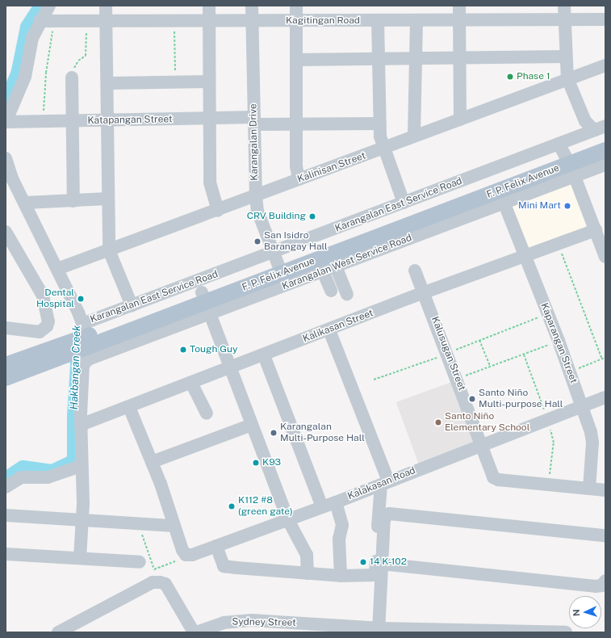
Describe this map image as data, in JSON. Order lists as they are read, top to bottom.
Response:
{
  "streets": {
    "main road": ["F. P. Felix Avenue"],
    "street": [
      "Kagitingan Road",
      "Katapangan Street",
      "Karangalan Drive",
      "Kalinisan Street",
      "Karangalan East Service Road",
      "Karangalan West Service Road",
      "Kalikasan Street",
      "Kaparangan Street",
      "Kalusugan Street",
      "Kalakasan Road",
      "Sydney Street"
    ]
  },
  "crossings": [
    ["Kagitingan Road", "Karangalan Drive"],
    ["Katapangan Street", "Karangalan Drive"],
    ["Karangalan Drive", "Kalinisan Street"],
    ["Karangalan Drive", "F. P. Felix Avenue"],
    ["Karangalan Drive", "Karangalan East Service Road"],
    ["F. P. Felix Avenue", "Karangalan East Service Road"],
    ["F. P. Felix Avenue", "Karangalan West Service Road"],
    ["Karangalan East Service Road", "Karangalan West Service Road"],
    ["Karangalan West Service Road", "Kaparangan Street"],
    ["Kalikasan Street", "Kaparangan Street"],
    ["Kalikasan Street", "Kalusugan Street"],
    ["Kaparangan Street", "Kalusugan Street"],
    ["Kaparangan Street", "Kalakasan Road"],
    ["Kalusugan Street", "Kalakasan Road"]
  ],
  "water": ["Hakbangan Creek"],
  "places": [
    "Phase 1",
    "Mini Mart",
    "CRV Building",
    "San Isidro Barangay Hall",
    "Dental Hospital",
    "Tough Guy",
    "Santo Niño Multi-purpose Hall",
    "Santo Niño Elementary School",
    "Karangalan Multi-Purpose Hall",
    "K93",
    "K112 #8 (green gate)",
    "14 K-102"
  ],
  "north": "left"
}
